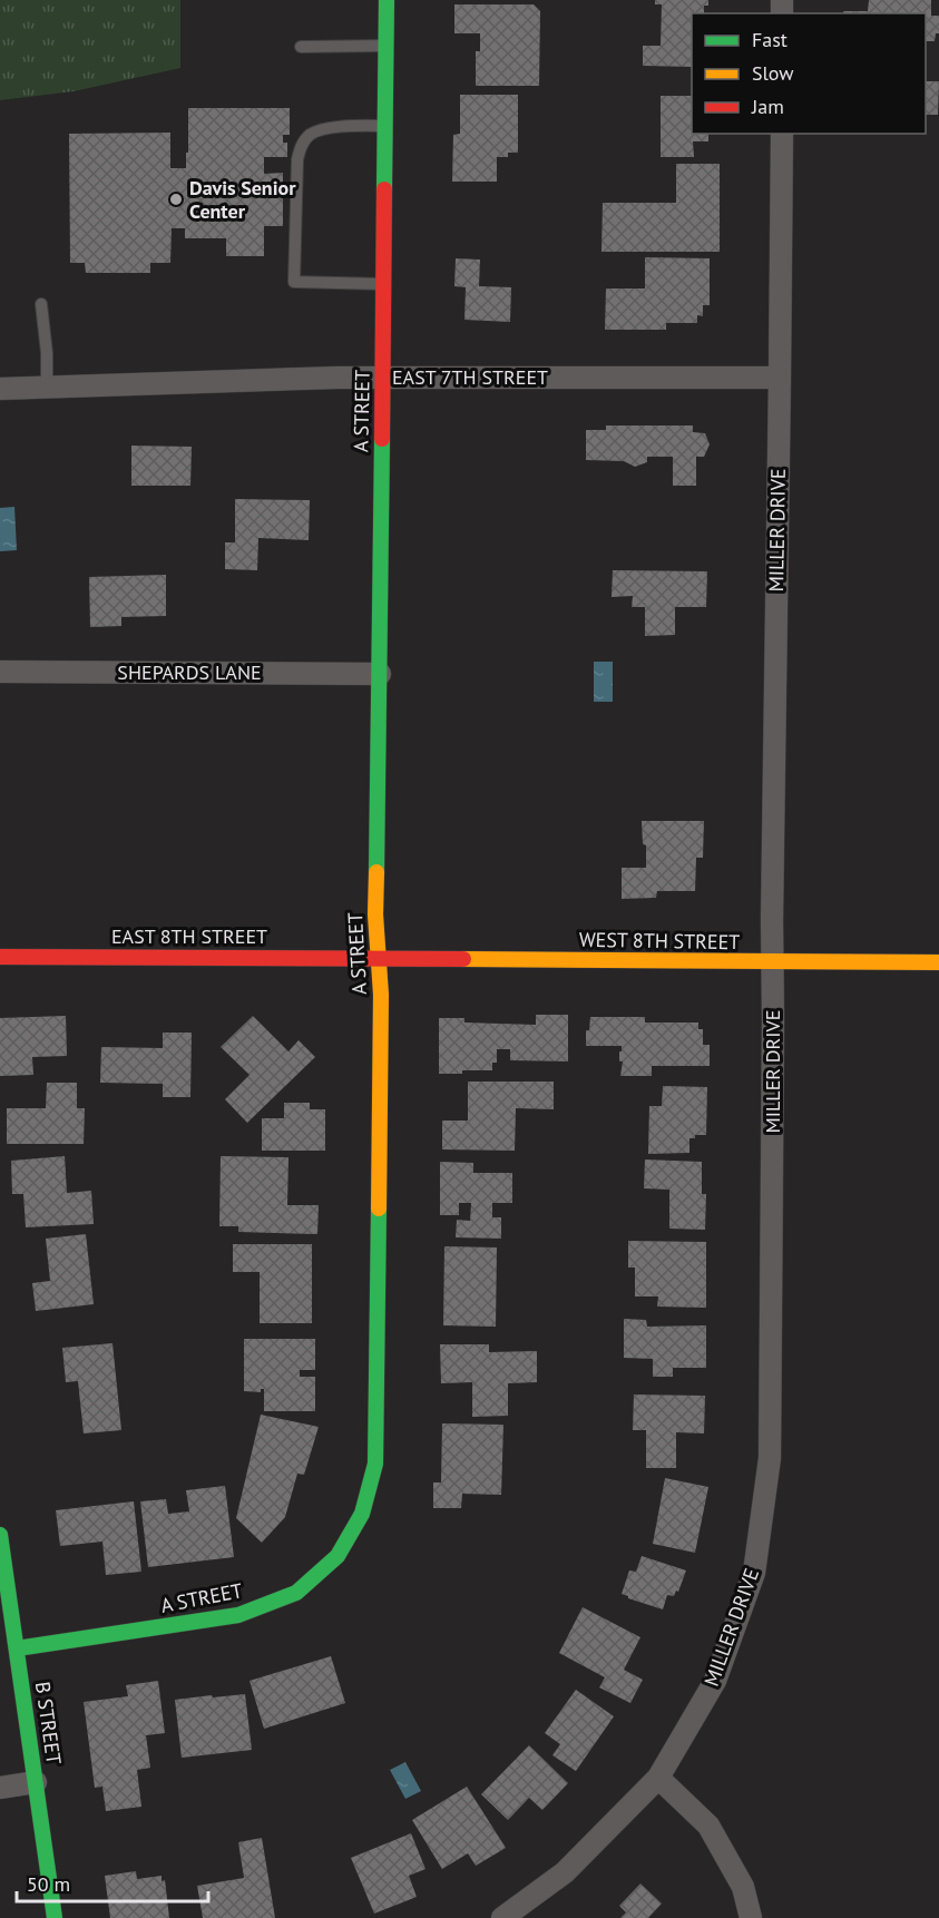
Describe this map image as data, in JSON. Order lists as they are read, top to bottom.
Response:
{
  "streets": {
    "street": [
      "EAST 7TH STREET",
      "A STREET",
      "MILLER DRIVE",
      "SHEPARDS LANE",
      "EAST 8TH STREET",
      "WEST 8TH STREET",
      "B STREET"
    ]
  },
  "crossings": [
    ["EAST 7TH STREET", "A STREET"],
    ["EAST 7TH STREET", "MILLER DRIVE"],
    ["A STREET", "SHEPARDS LANE"],
    ["A STREET", "EAST 8TH STREET"],
    ["A STREET", "WEST 8TH STREET"],
    ["A STREET", "B STREET"],
    ["MILLER DRIVE", "WEST 8TH STREET"],
    ["EAST 8TH STREET", "WEST 8TH STREET"]
  ],
  "places": ["Davis Senior Center"],
  "legend": ["Fast", "Slow", "Jam"],
  "scale_bar": "50 m"
}
